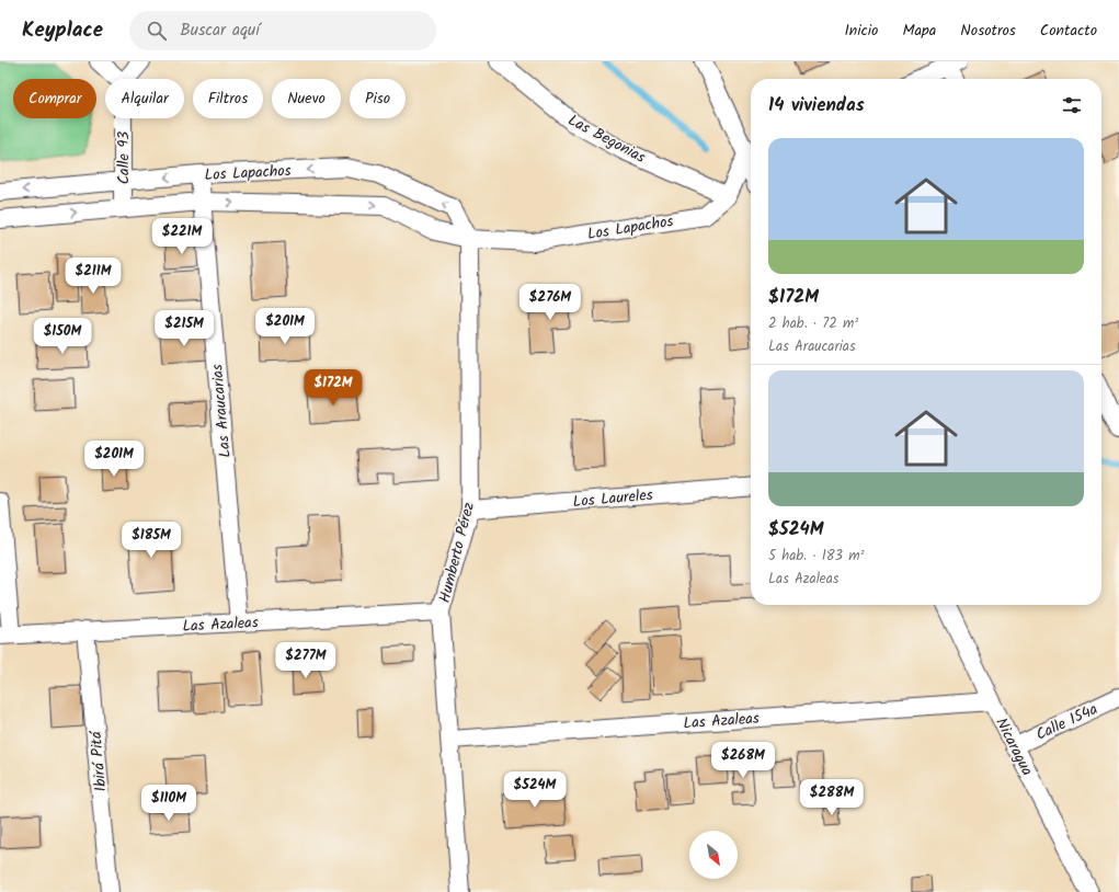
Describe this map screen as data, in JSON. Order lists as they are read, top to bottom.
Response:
{
  "streets": {
    "street": [
      "Las Begonias",
      "Calle 93",
      "Los Lapachos",
      "Las Araucarias",
      "Los Laureles",
      "Humberto Pérez",
      "Las Azaleas",
      "Calle 154a",
      "Nicaragua",
      "Ibirá Pitá"
    ]
  },
  "crossings": [
    ["Las Begonias", "Los Lapachos"],
    ["Calle 93", "Los Lapachos"],
    ["Los Lapachos", "Las Araucarias"],
    ["Los Lapachos", "Humberto Pérez"],
    ["Las Araucarias", "Las Azaleas"],
    ["Los Laureles", "Humberto Pérez"],
    ["Humberto Pérez", "Las Azaleas"],
    ["Las Azaleas", "Nicaragua"],
    ["Las Azaleas", "Ibirá Pitá"],
    ["Calle 154a", "Nicaragua"]
  ],
  "north": "bottom right",
  "page": {
    "header": "Keyplace",
    "search": "Buscar aquí",
    "nav": [
      "Inicio",
      "Mapa",
      "Nosotros",
      "Contacto"
    ],
    "chip": [
      "Comprar",
      "Alquilar",
      "Filtros",
      "Nuevo",
      "Piso"
    ],
    "heading": "14 viviendas",
    "list": [
      {
        "name": "$172M",
        "note": "2 hab. · 72 m² · Las Araucarias"
      },
      {
        "name": "$524M",
        "note": "5 hab. · 183 m² · Las Azaleas"
      }
    ],
    "price": [
      "$221M",
      "$211M",
      "$276M",
      "$201M",
      "$215M",
      "$150M",
      "$172M",
      "$201M",
      "$185M",
      "$277M",
      "$268M",
      "$524M",
      "$288M",
      "$110M"
    ]
  }
}
